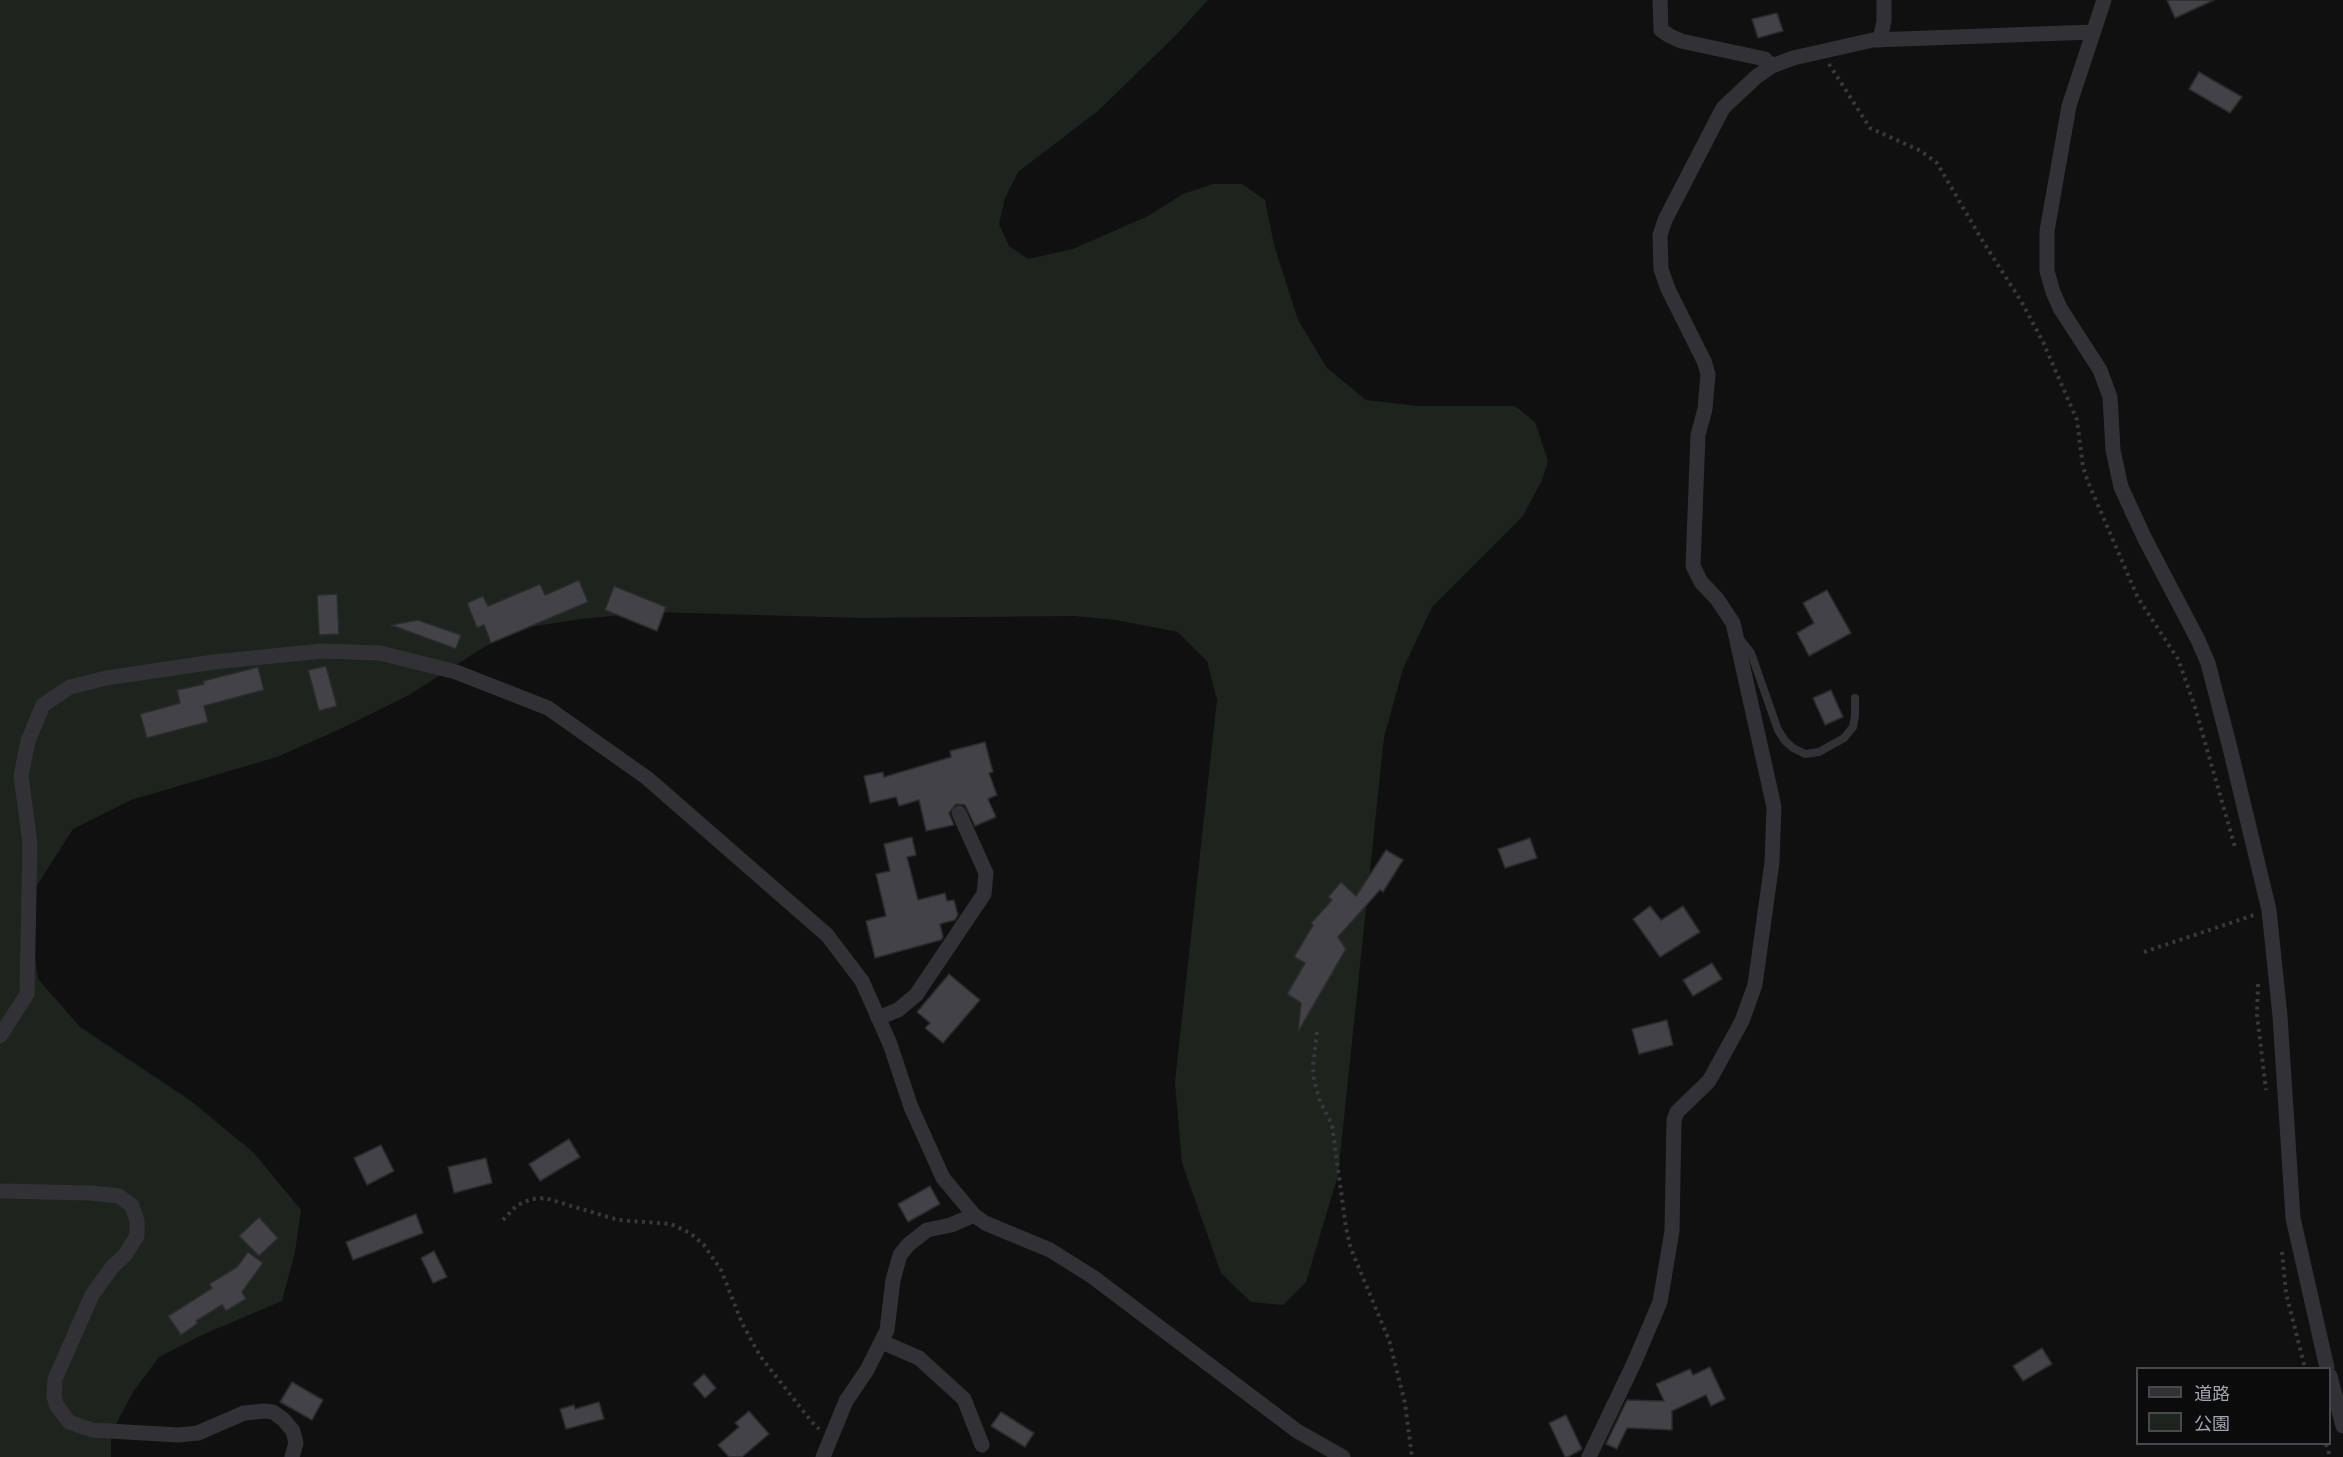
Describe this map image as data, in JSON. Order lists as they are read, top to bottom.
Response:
{
  "legend": ["道路", "公園"]
}
